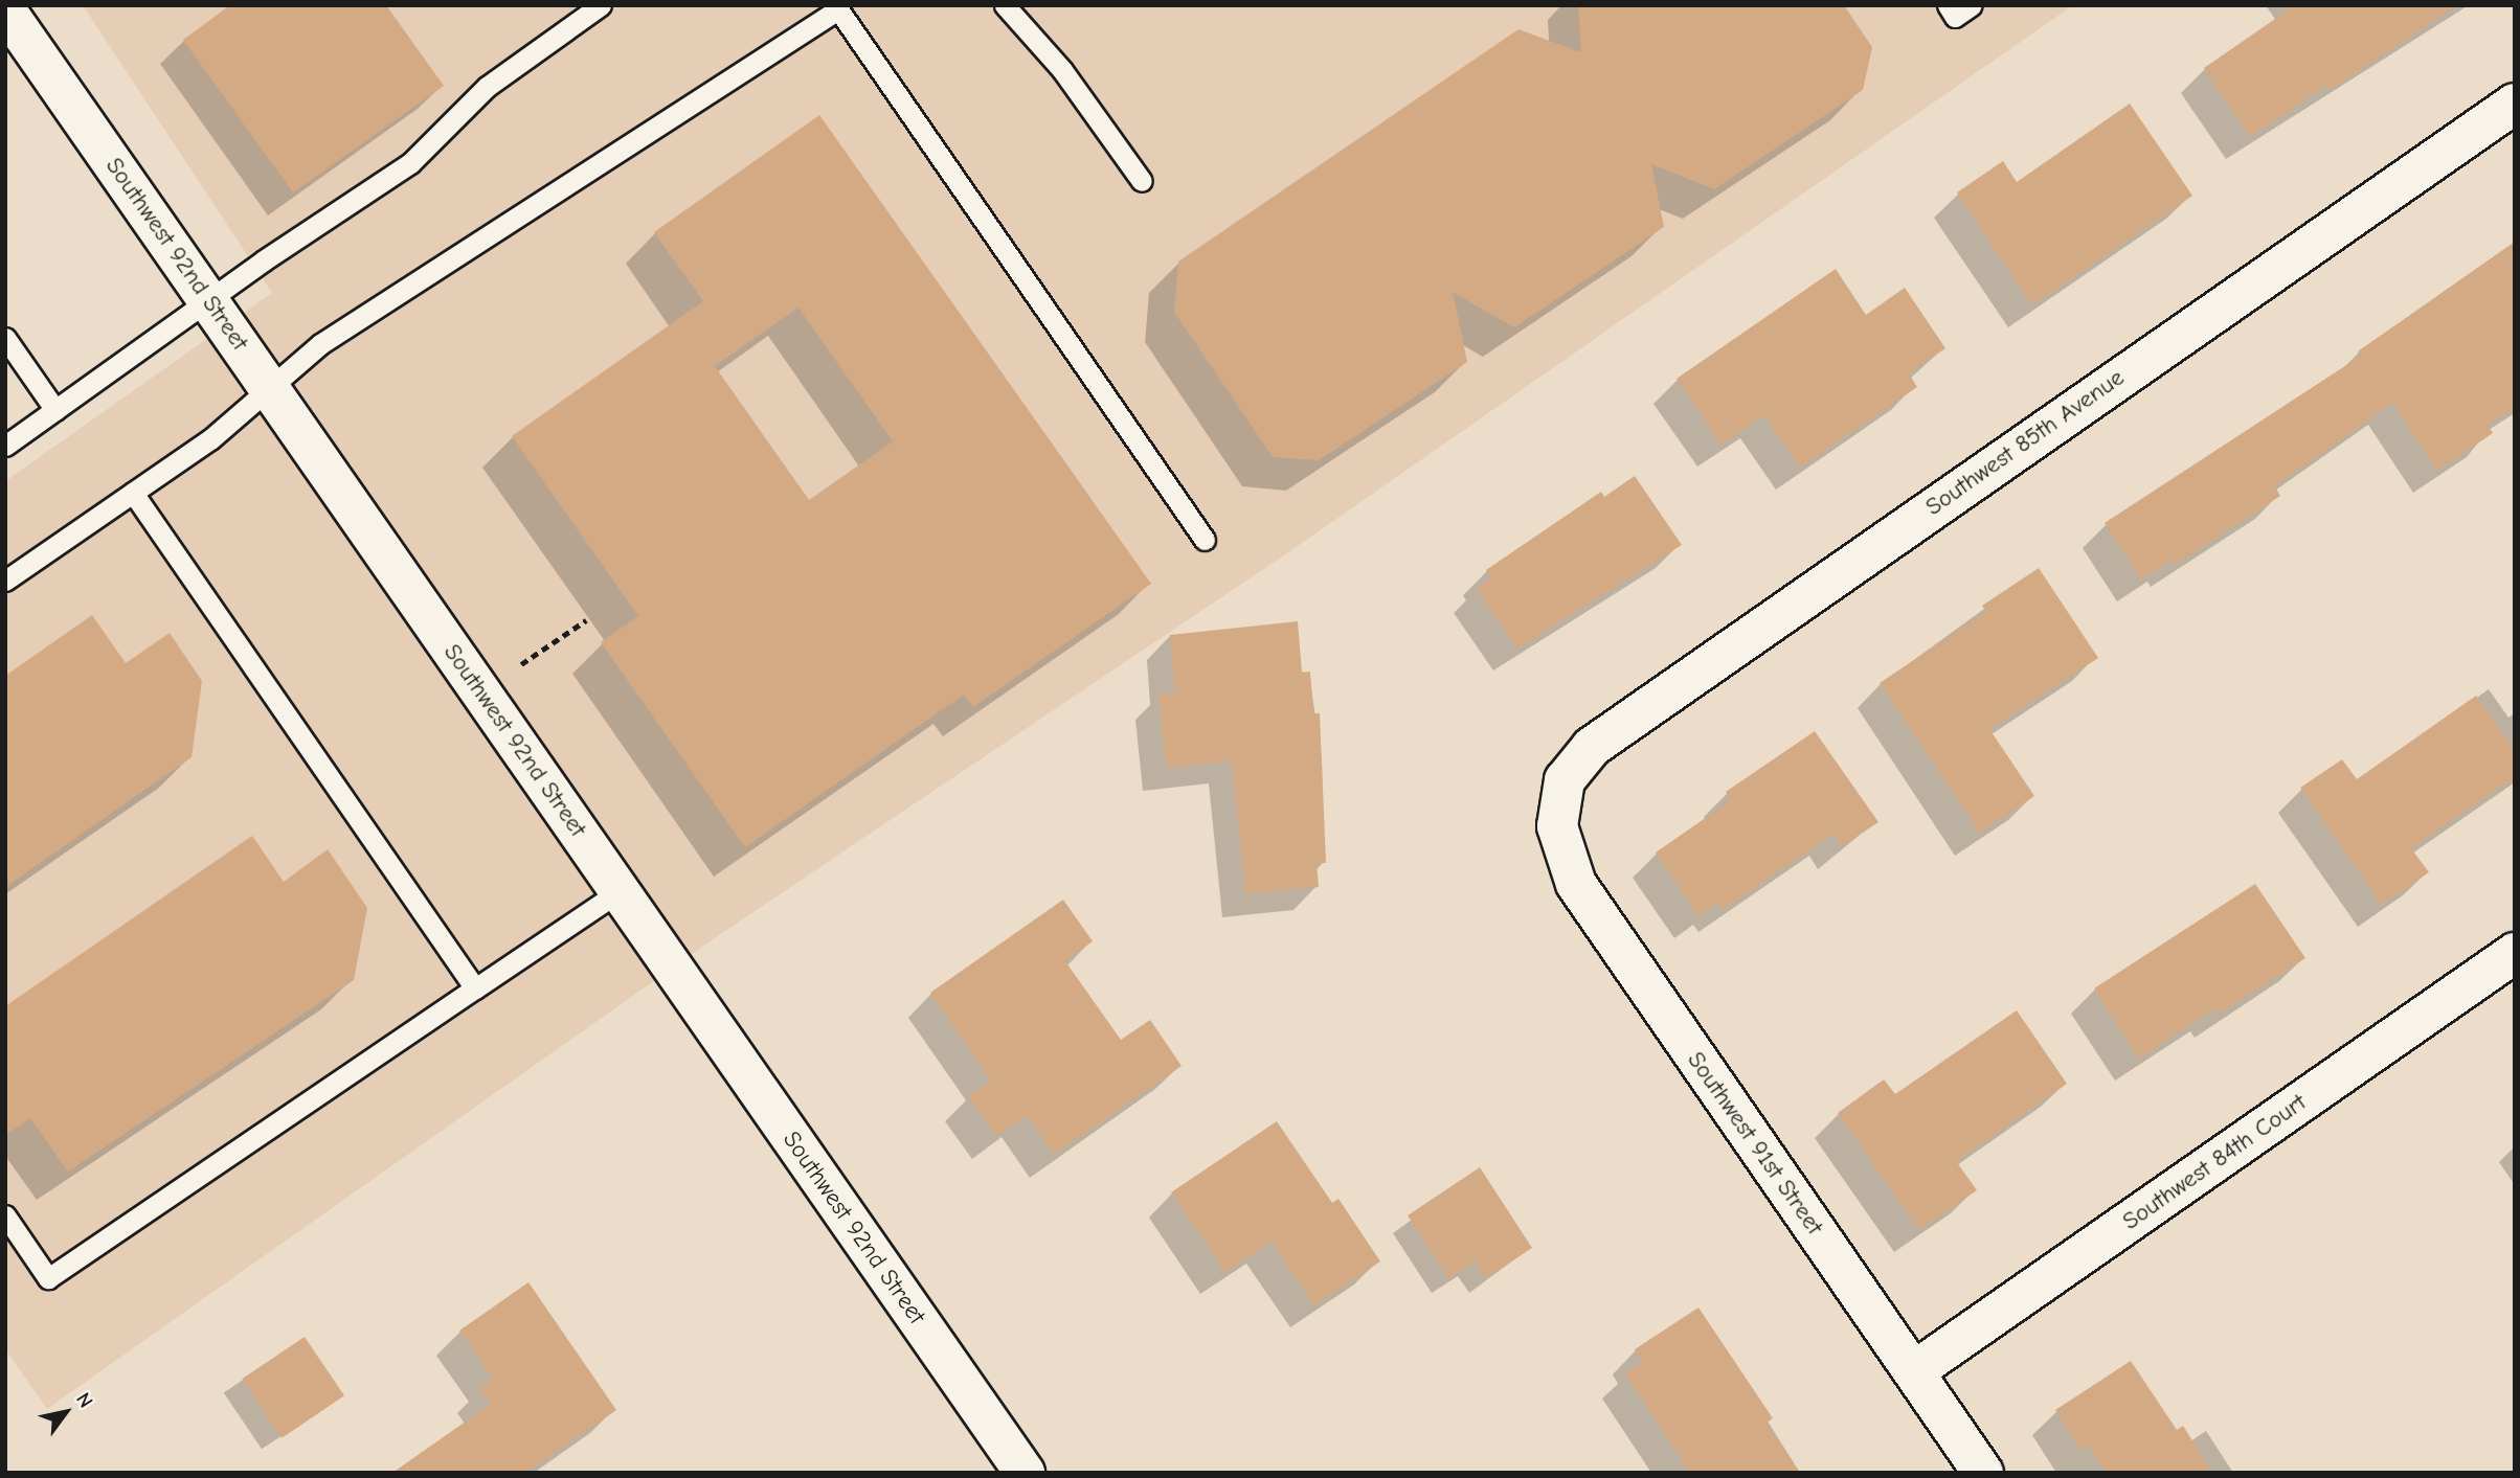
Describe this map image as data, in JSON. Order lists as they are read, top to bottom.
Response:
{
  "streets": {
    "street": [
      "Southwest 92nd Street",
      "Southwest 85th Avenue",
      "Southwest 91st Street",
      "Southwest 84th Court"
    ]
  },
  "crossings": [
    ["Southwest 85th Avenue", "Southwest 91st Street"],
    ["Southwest 91st Street", "Southwest 84th Court"]
  ],
  "north": "top right"
}
